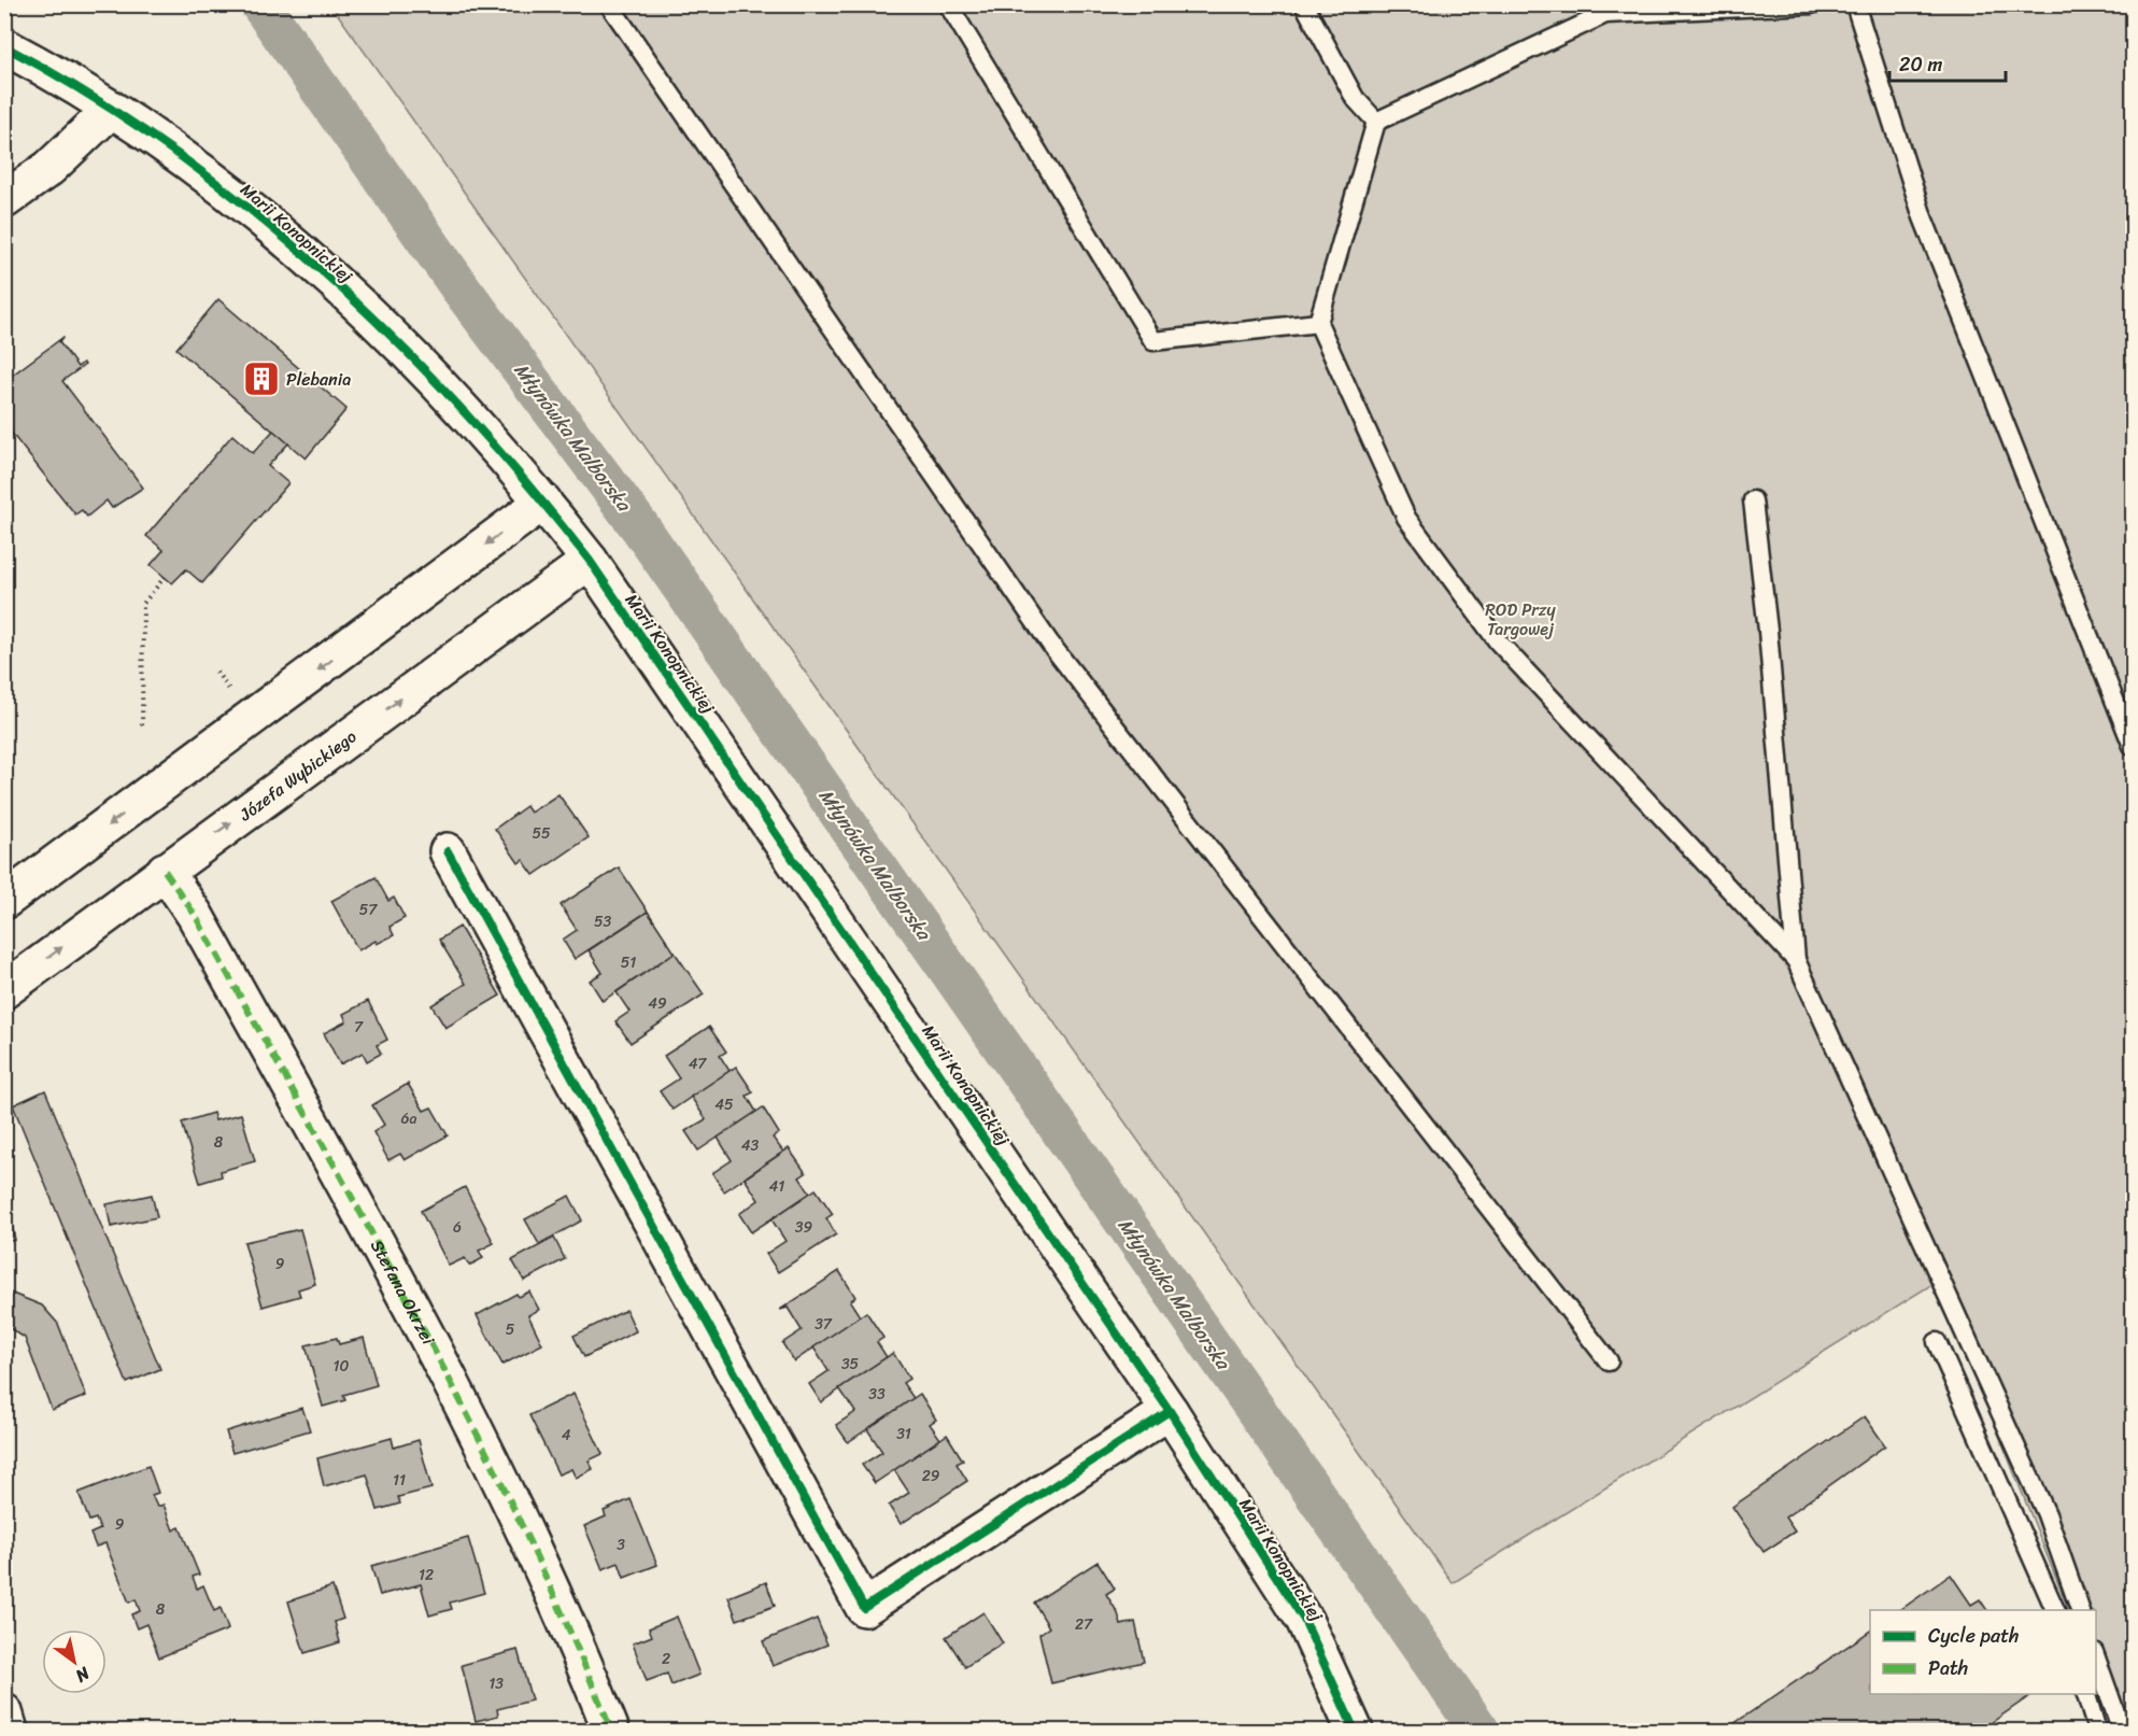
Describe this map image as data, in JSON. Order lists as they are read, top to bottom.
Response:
{
  "streets": {
    "street": ["Marii Konopnickiej", "Józefa Wybickiego", "Stefana Okrzei"]
  },
  "crossings": [
    ["Marii Konopnickiej", "Józefa Wybickiego"],
    ["Józefa Wybickiego", "Stefana Okrzei"]
  ],
  "water": ["Młynówka Malborska"],
  "parks": ["ROD Przy Targowej"],
  "places": {
    "building": ["Plebania"]
  },
  "house_numbers": [
    "55",
    "57",
    "53",
    "51",
    "49",
    "7",
    "47",
    "45",
    "6a",
    "8",
    "43",
    "41",
    "6",
    "39",
    "9",
    "37",
    "5",
    "35",
    "10",
    "33",
    "31",
    "4",
    "29",
    "11",
    "9",
    "3",
    "12",
    "8",
    "27",
    "2",
    "13"
  ],
  "legend": ["Cycle path", "Path"],
  "scale_bar": "20 m",
  "north": "bottom right"
}
